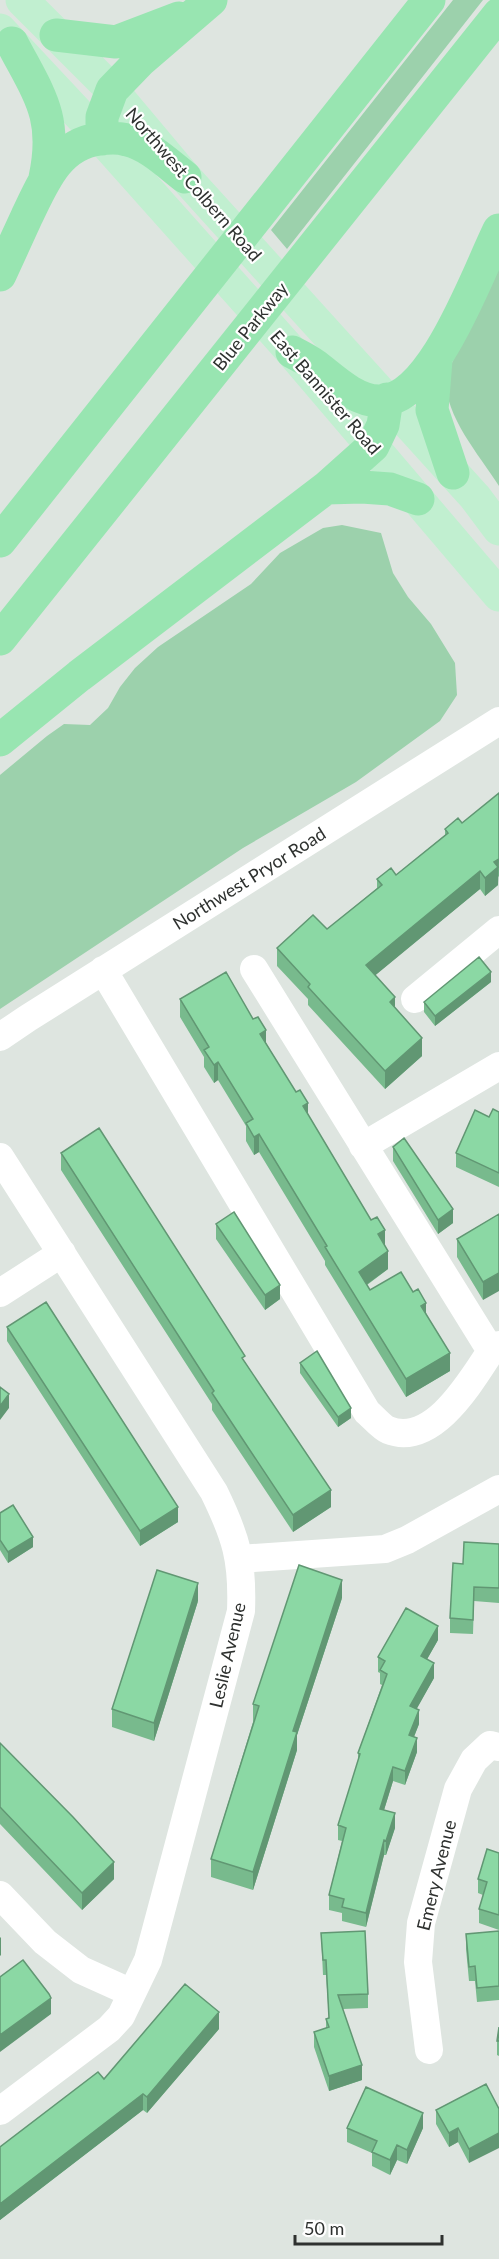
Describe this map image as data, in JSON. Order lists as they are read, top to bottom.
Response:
{
  "streets": {
    "highway": ["Blue Parkway"],
    "main road": ["Northwest Colbern Road", "East Bannister Road"],
    "street": ["Northwest Pryor Road", "Leslie Avenue", "Emery Avenue"]
  },
  "scale_bar": "50 m"
}
